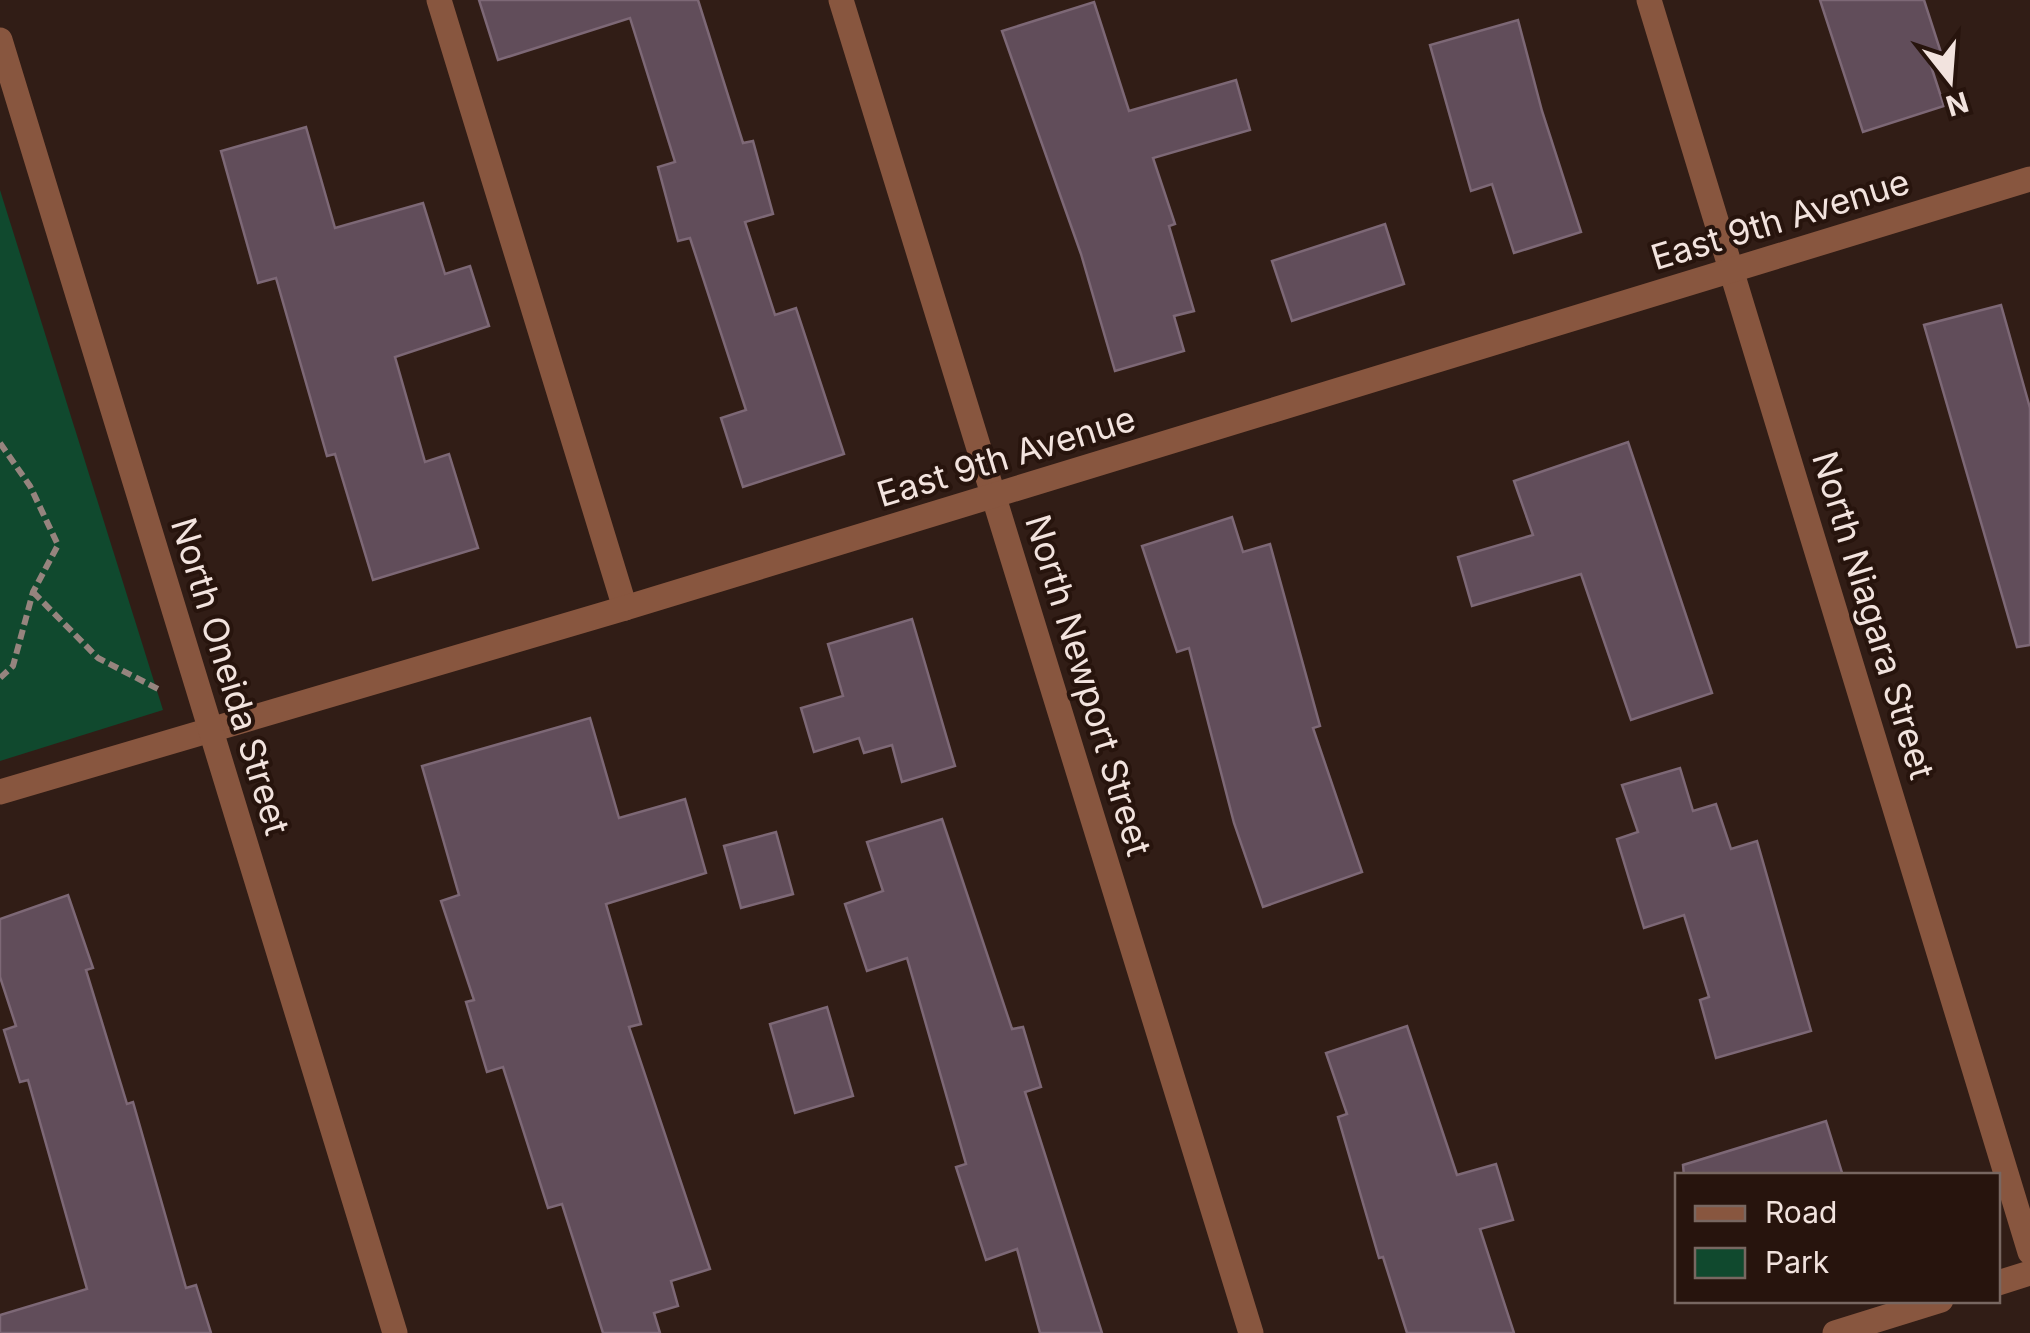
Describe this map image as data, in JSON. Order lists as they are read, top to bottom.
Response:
{
  "streets": {
    "street": [
      "East 9th Avenue",
      "North Niagara Street",
      "North Oneida Street",
      "North Newport Street"
    ]
  },
  "crossings": [
    ["East 9th Avenue", "North Niagara Street"],
    ["East 9th Avenue", "North Oneida Street"],
    ["East 9th Avenue", "North Newport Street"]
  ],
  "legend": ["Road", "Park"],
  "north": "bottom"
}
